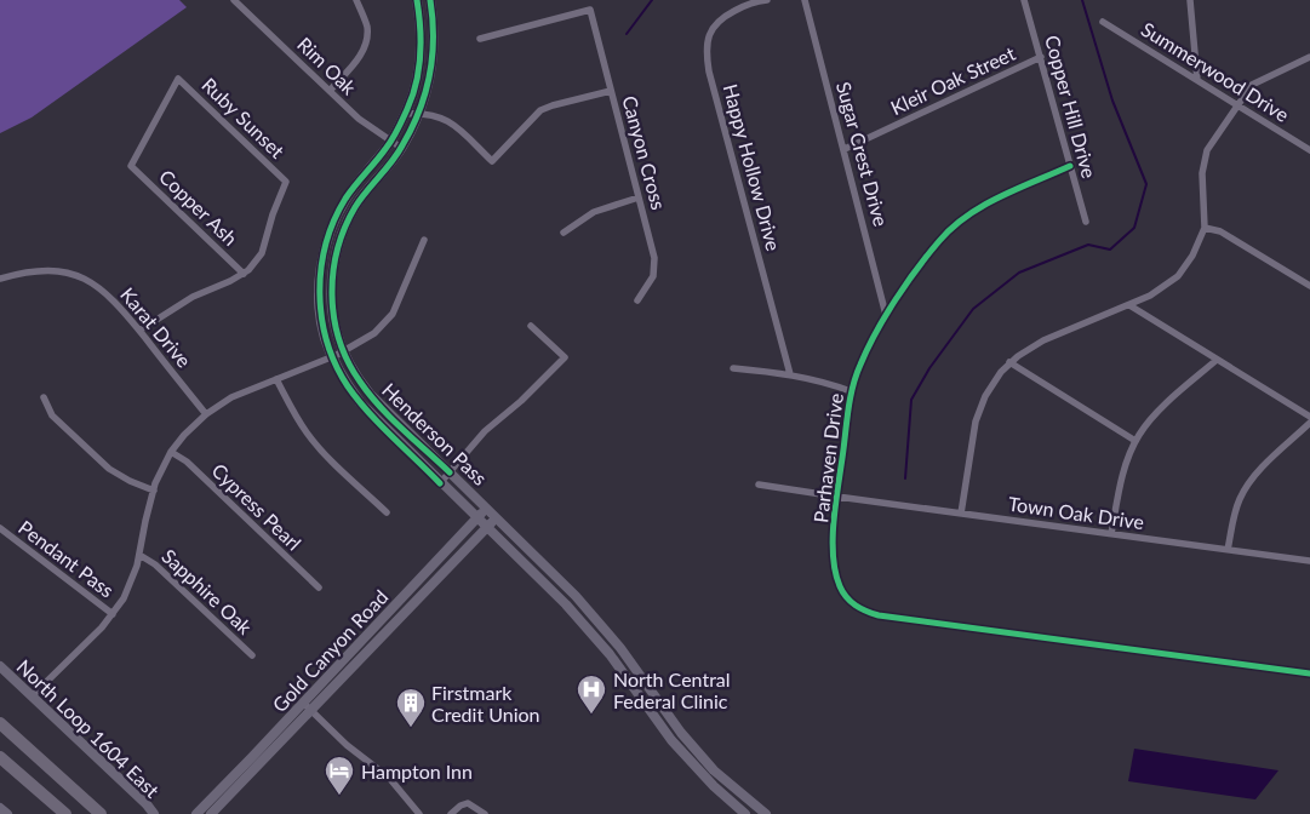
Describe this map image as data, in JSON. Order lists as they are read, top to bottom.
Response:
{
  "streets": {
    "street": [
      "Rim Oak",
      "Summerwood Drive",
      "Kleir Oak Street",
      "Copper Hill Drive",
      "Ruby Sunset",
      "Canyon Cross",
      "Sugar Crest Drive",
      "Happy Hollow Drive",
      "Copper Ash",
      "Karat Drive",
      "Henderson Pass",
      "Parhaven Drive",
      "Cypress Pearl",
      "Town Oak Drive",
      "Pendant Pass",
      "Sapphire Oak",
      "Gold Canyon Road",
      "North Loop 1604 East"
    ]
  },
  "crossings": [
    ["Rim Oak", "Henderson Pass"],
    ["Kleir Oak Street", "Copper Hill Drive"],
    ["Kleir Oak Street", "Sugar Crest Drive"],
    ["Copper Hill Drive", "Parhaven Drive"],
    ["Ruby Sunset", "Copper Ash"],
    ["Sugar Crest Drive", "Parhaven Drive"],
    ["Henderson Pass", "Gold Canyon Road"],
    ["Parhaven Drive", "Town Oak Drive"]
  ],
  "places": {
    "hospital": ["North Central Federal Clinic"],
    "building": ["Firstmark Credit Union"],
    "hotel": ["Hampton Inn"]
  }
}
